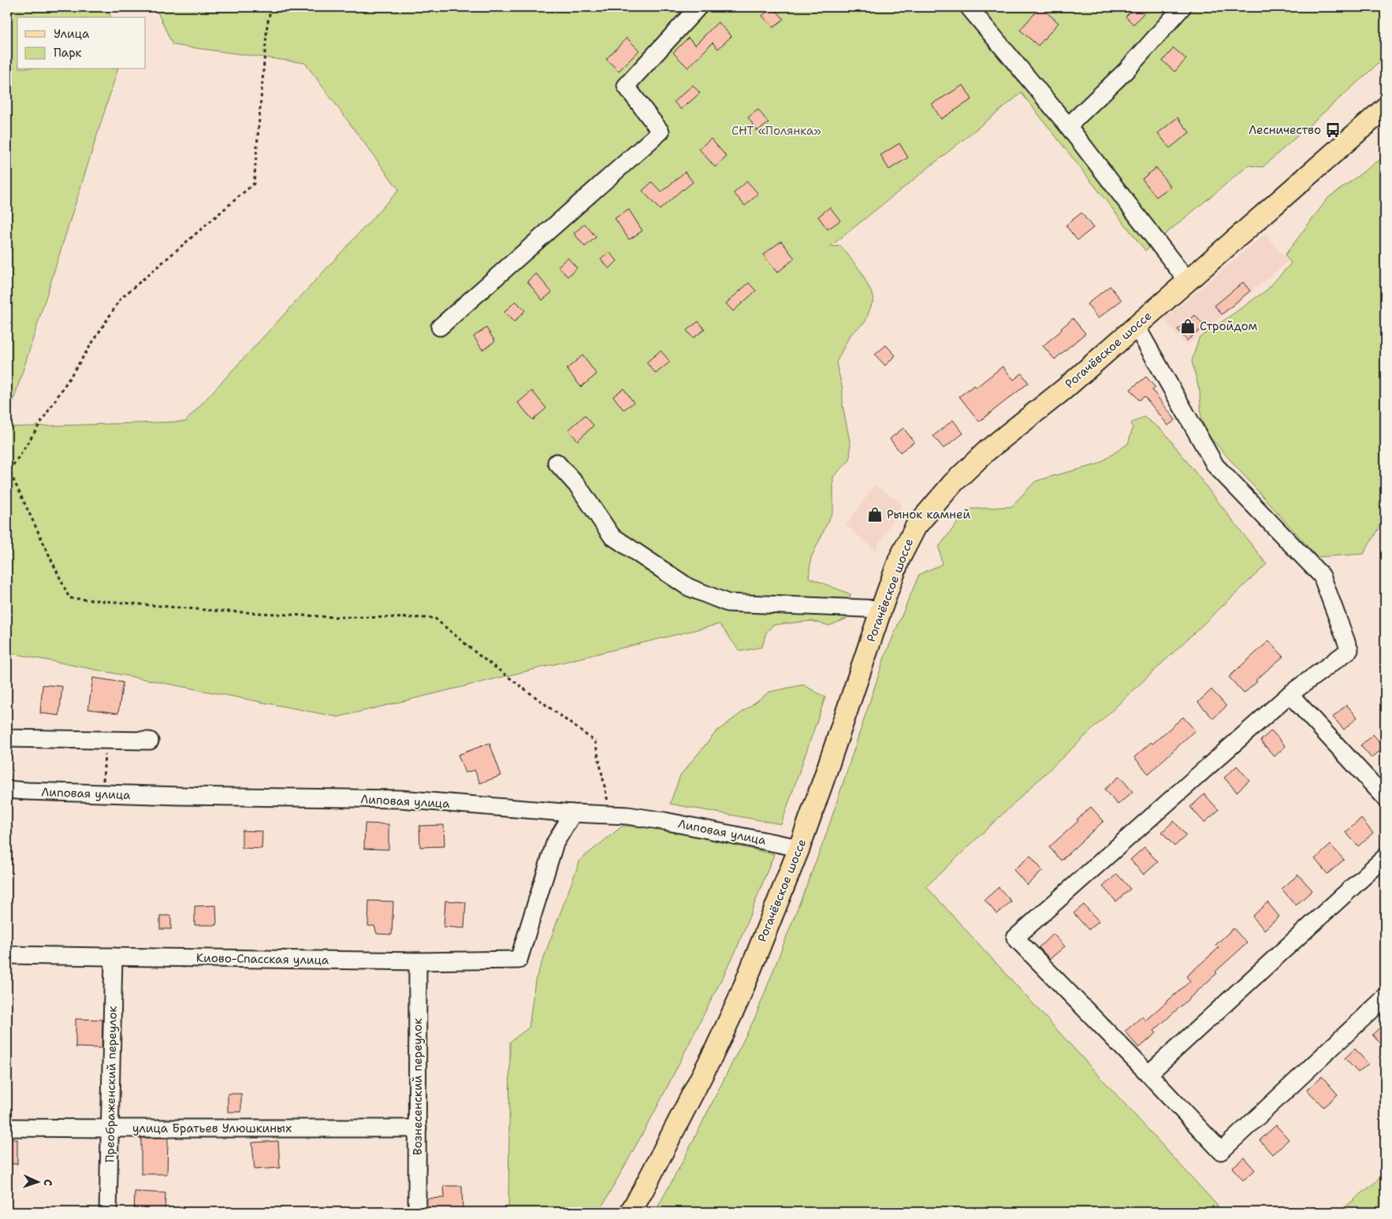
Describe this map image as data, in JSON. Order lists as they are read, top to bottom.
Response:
{
  "streets": {
    "main road": ["Рогачёвское шоссе"],
    "street": [
      "Липовая улица",
      "Киово-Спасская улица",
      "Преображенский переулок",
      "Вознесенский переулок",
      "улица Братьев Улюшкиных"
    ]
  },
  "crossings": [
    ["Рогачёвское шоссе", "Липовая улица"],
    ["Липовая улица", "Киово-Спасская улица"],
    ["Киово-Спасская улица", "Преображенский переулок"],
    ["Киово-Спасская улица", "Вознесенский переулок"],
    ["Преображенский переулок", "улица Братьев Улюшкиных"],
    ["Вознесенский переулок", "улица Братьев Улюшкиных"]
  ],
  "parks": ["СНТ «Полянка»"],
  "places": {
    "bus stop": ["Лесничество"],
    "shop": ["Стройдом", "Рынок камней"]
  },
  "legend": ["Улица", "Парк"],
  "north": "right"
}
